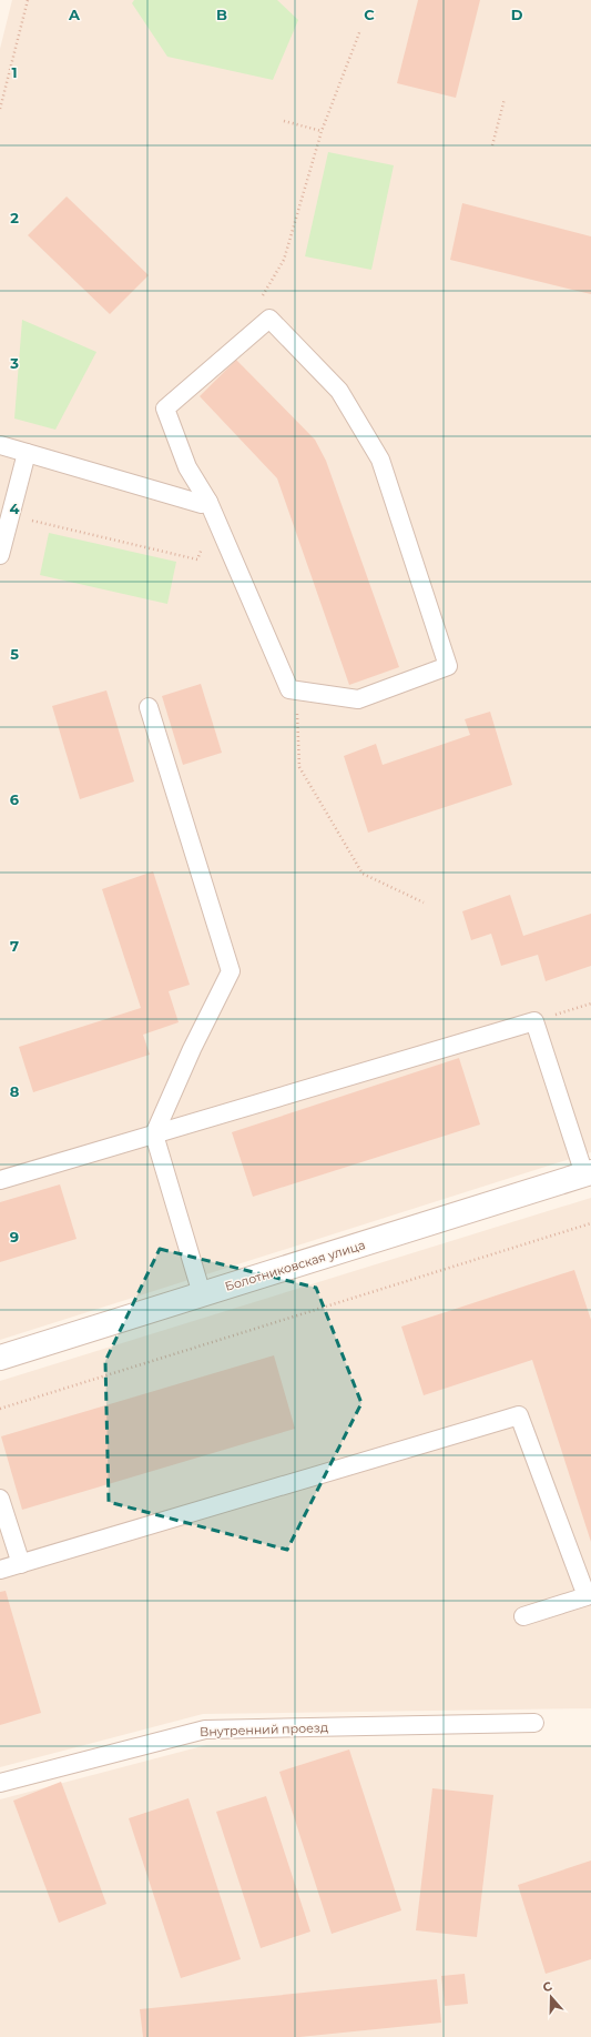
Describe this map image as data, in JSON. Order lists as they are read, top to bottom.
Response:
{
  "streets": {
    "street": ["Болотниковская улица"],
    "lane": ["Внутренний проезд"]
  },
  "north": "top",
  "grid": {
    "columns": [
      "A",
      "B",
      "C",
      "D"
    ],
    "rows": [
      "1",
      "2",
      "3",
      "4",
      "5",
      "6",
      "7",
      "8",
      "9"
    ]
  }
}
